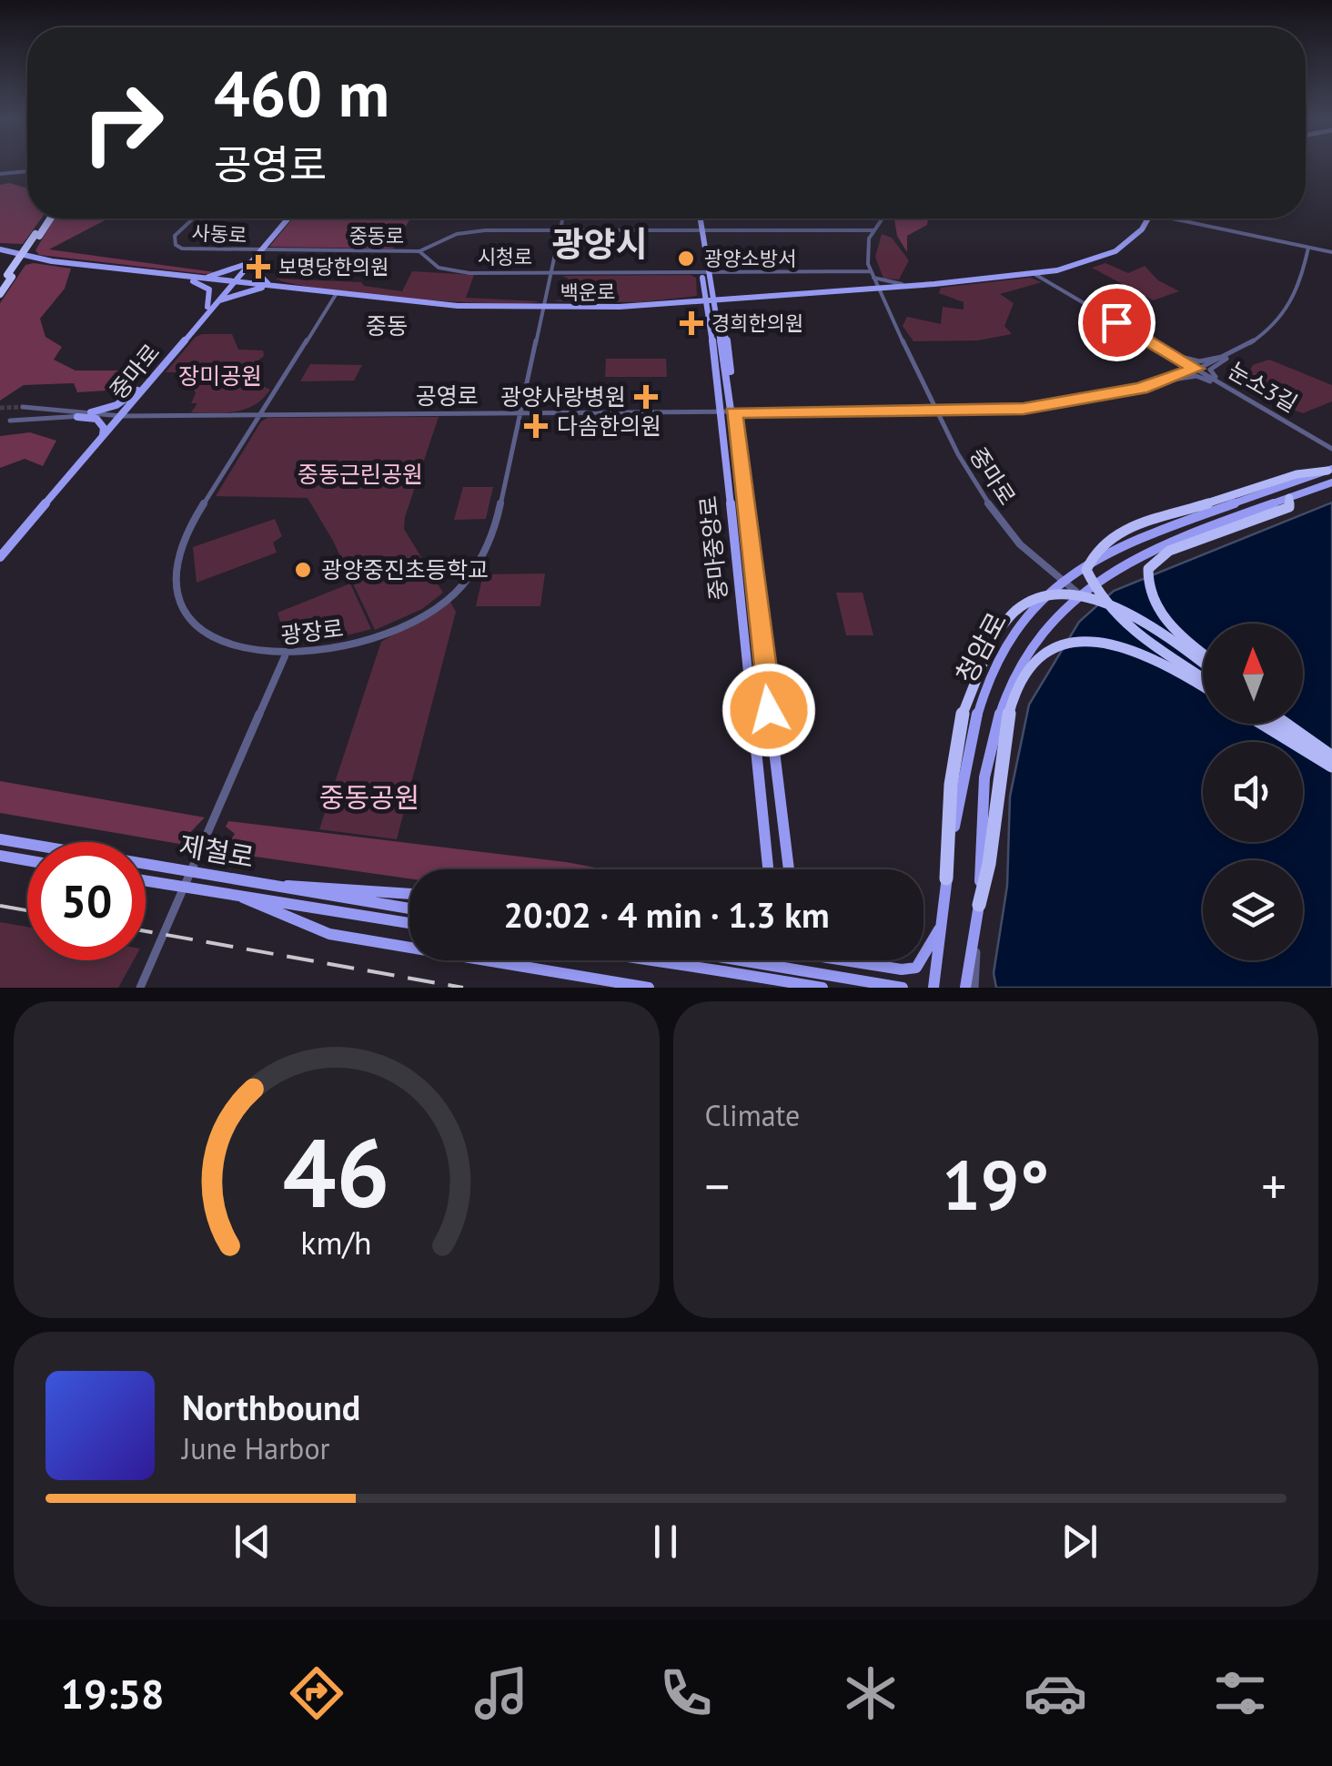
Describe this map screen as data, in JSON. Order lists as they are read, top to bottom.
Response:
{
  "streets": {
    "main road": [
      "백운로",
      "중마로",
      "중마중앙로",
      "청암로",
      "제철로"
    ],
    "street": [
      "사동로",
      "중동로",
      "시청로",
      "눈소3길",
      "공영로",
      "광장로"
    ]
  },
  "crossings": [
    ["사동로", "중동로"],
    ["사동로", "중마로"],
    ["중동로", "시청로"],
    ["중동로", "중마로"],
    ["중동로", "중마중앙로"],
    ["중동로", "광장로"],
    ["시청로", "백운로"],
    ["시청로", "중마로"],
    ["시청로", "중마중앙로"],
    ["시청로", "광장로"],
    ["백운로", "중마로"],
    ["백운로", "눈소3길"],
    ["백운로", "중마중앙로"],
    ["백운로", "광장로"],
    ["중마로", "공영로"],
    ["중마로", "청암로"],
    ["공영로", "중마중앙로"],
    ["공영로", "광장로"]
  ],
  "districts": ["광양시", "중동"],
  "parks": ["장미공원", "중동근린공원", "중동공원"],
  "places": {
    "other": ["광양소방서", "광양중진초등학교"],
    "health": [
      "보명당한의원",
      "경희한의원",
      "광양사랑병원",
      "다솜한의원"
    ]
  },
  "north": "top",
  "page": {
    "turn": ["460 m", "공영로"],
    "limit": "50",
    "trip": "20:02 · 4 min · 1.3 km",
    "tile": "Climate",
    "heat": ["−", "19°", "+"],
    "song": ["Northbound", "June Harbor"],
    "tabs": "19:58",
    "gauge": ["46", "km/h"]
  }
}
